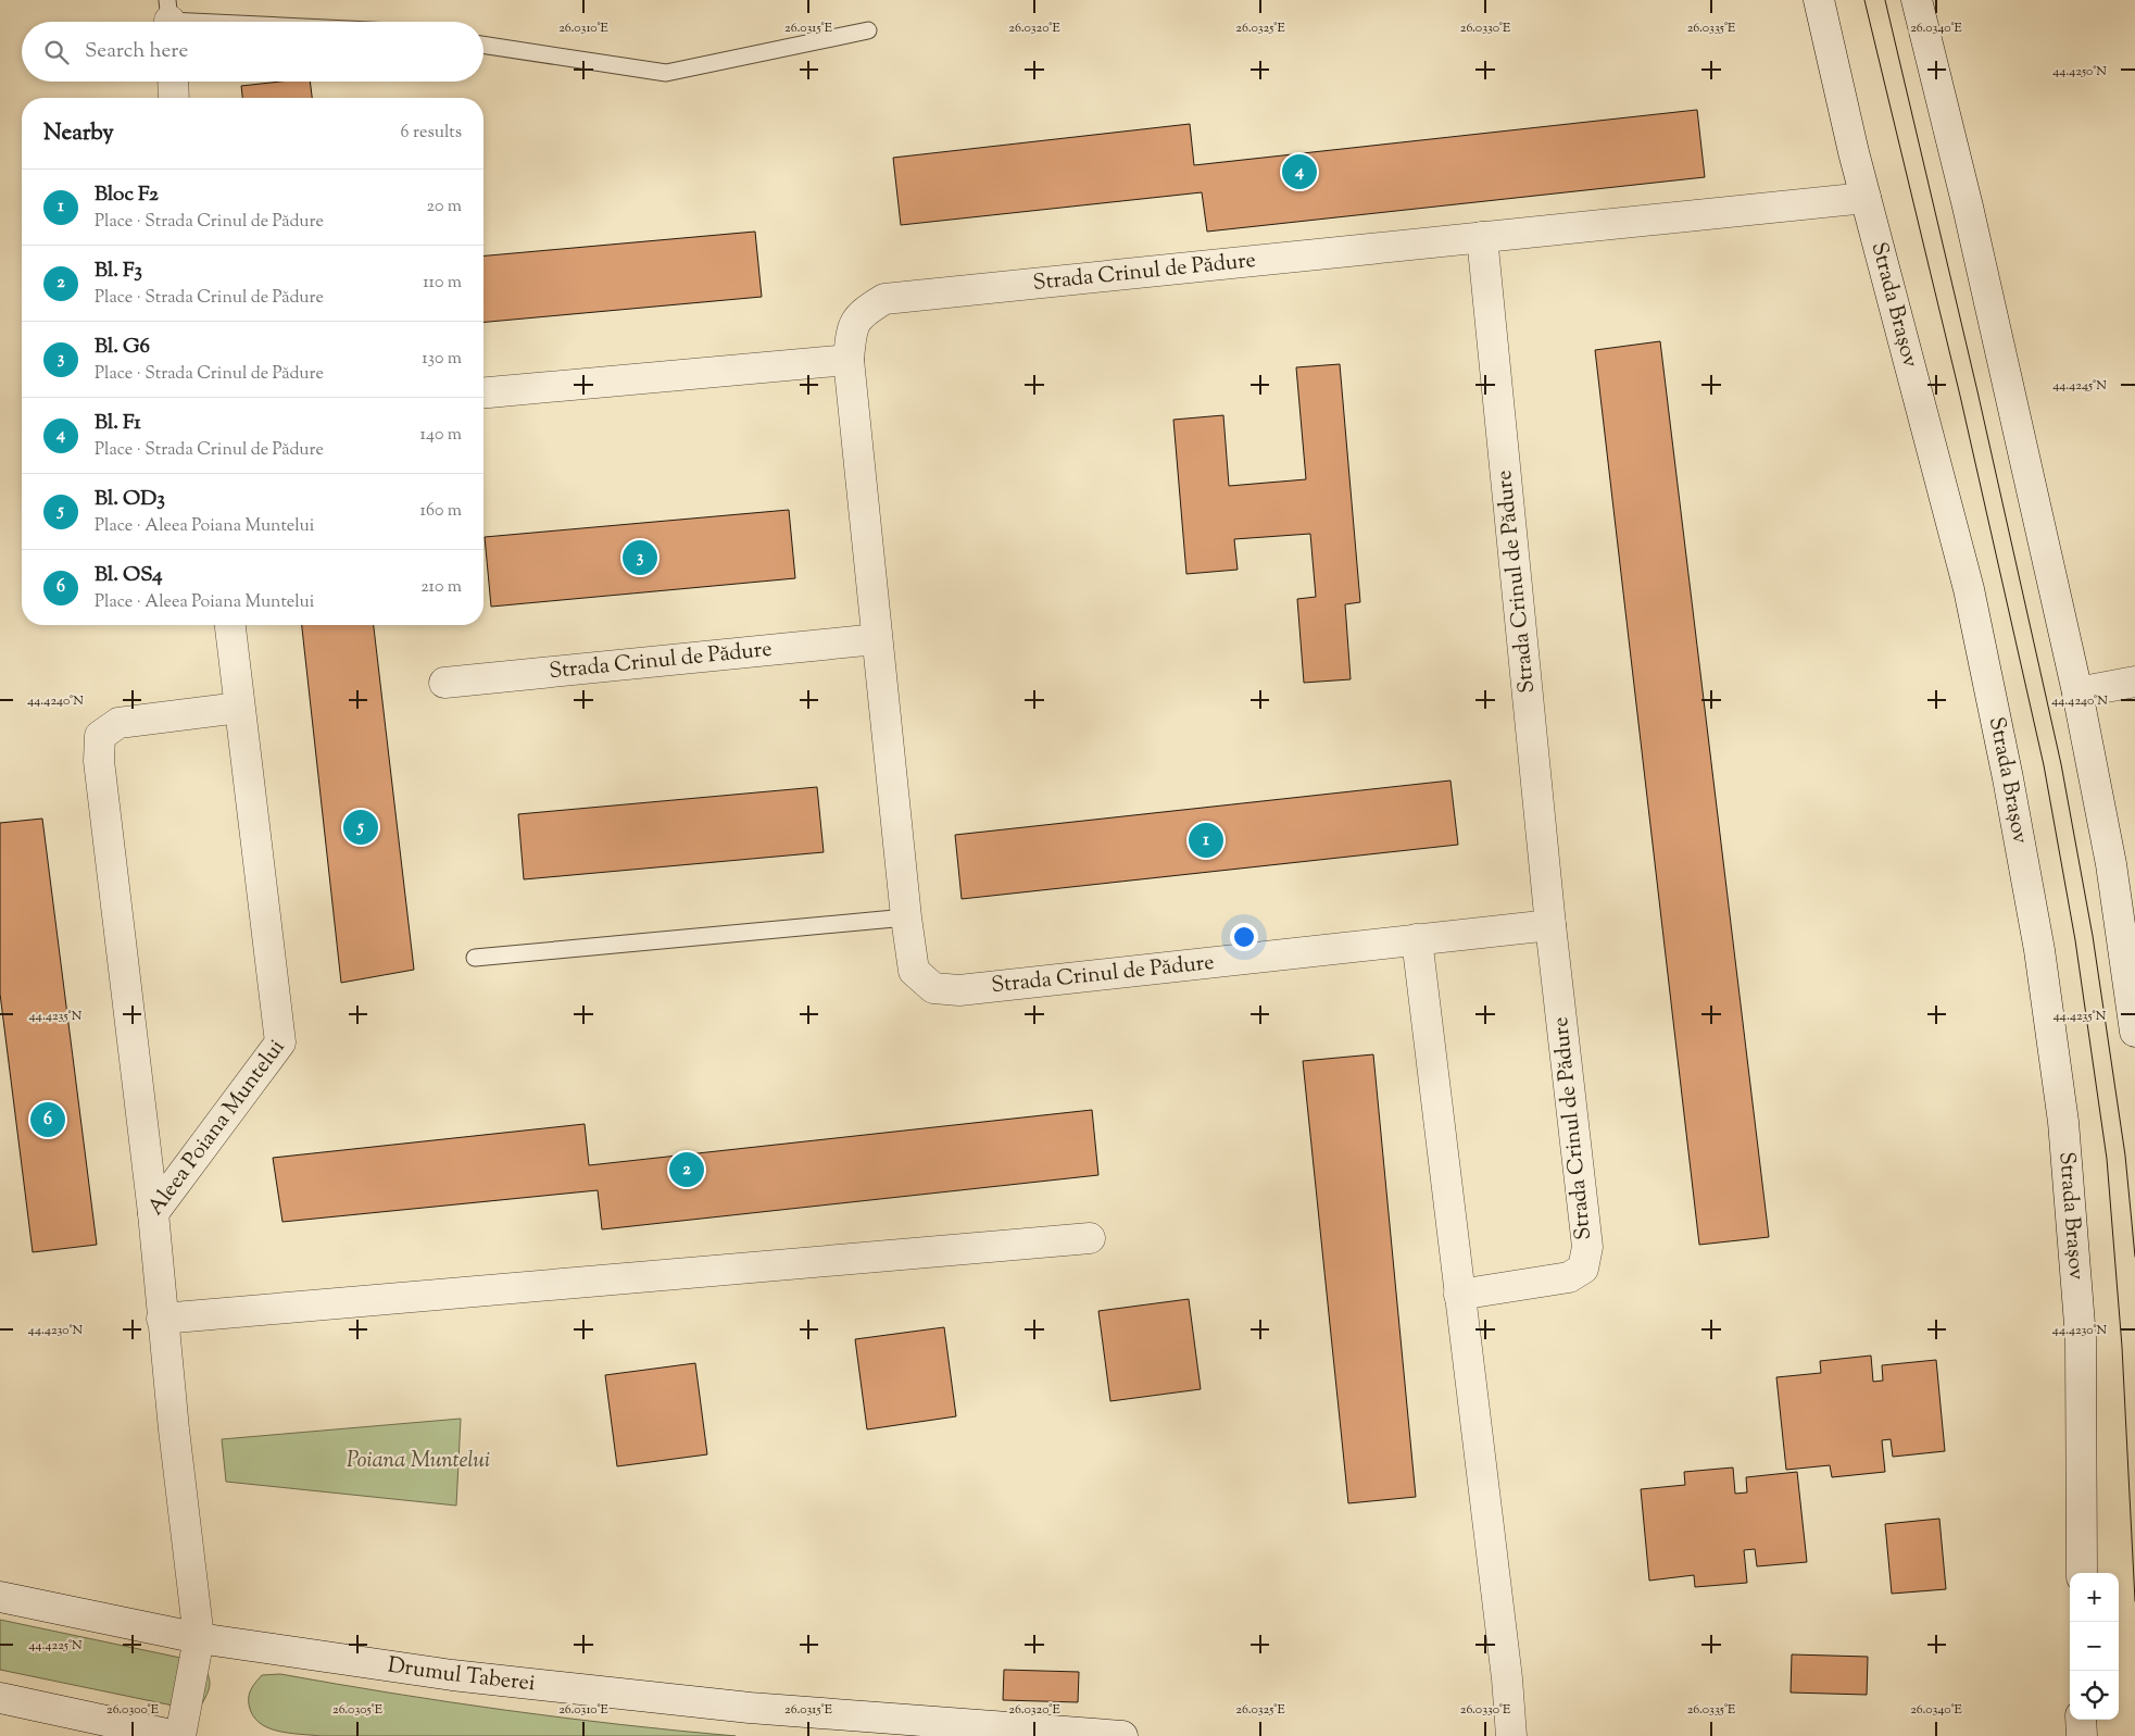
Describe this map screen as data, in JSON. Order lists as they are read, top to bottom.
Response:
{
  "streets": {
    "street": [
      "Strada Crinul de Pădure",
      "Strada Brașov",
      "Aleea Poiana Muntelui",
      "Drumul Taberei"
    ]
  },
  "crossings": [
    ["Strada Crinul de Pădure", "Strada Brașov"],
    ["Aleea Poiana Muntelui", "Drumul Taberei"]
  ],
  "parks": ["Poiana Muntelui"],
  "page": {
    "search": "Search here",
    "heading": ["Nearby", "6 results"],
    "pins": [
      "4",
      "3",
      "5",
      "1",
      "6",
      "2"
    ],
    "list": [
      {
        "mark": "1",
        "name": "Bloc F2",
        "note": "Place · Strada Crinul de Pădure",
        "value": "20 m"
      },
      {
        "mark": "2",
        "name": "Bl. F3",
        "note": "Place · Strada Crinul de Pădure",
        "value": "110 m"
      },
      {
        "mark": "3",
        "name": "Bl. G6",
        "note": "Place · Strada Crinul de Pădure",
        "value": "130 m"
      },
      {
        "mark": "4",
        "name": "Bl. F1",
        "note": "Place · Strada Crinul de Pădure",
        "value": "140 m"
      },
      {
        "mark": "5",
        "name": "Bl. OD3",
        "note": "Place · Aleea Poiana Muntelui",
        "value": "160 m"
      },
      {
        "mark": "6",
        "name": "Bl. OS4",
        "note": "Place · Aleea Poiana Muntelui",
        "value": "210 m"
      }
    ],
    "map_buttons": ["+", "−"]
  },
  "coordinates": [
    "26.0310°E",
    "26.0315°E",
    "26.0320°E",
    "26.0325°E",
    "26.0330°E",
    "26.0335°E",
    "26.0340°E",
    "44.4250°N",
    "44.4245°N",
    "44.4240°N",
    "44.4235°N",
    "44.4230°N",
    "44.4225°N",
    "26.0300°E",
    "26.0305°E"
  ]
}
